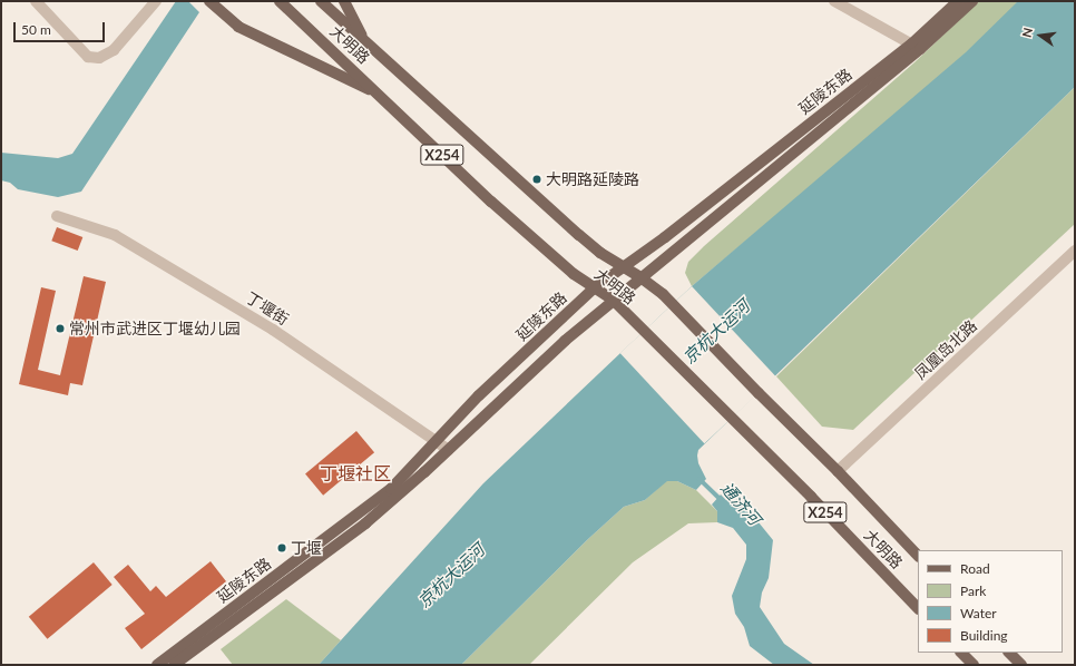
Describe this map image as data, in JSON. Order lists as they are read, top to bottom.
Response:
{
  "streets": {
    "main road": ["大明路", "延陵东路", "X254"],
    "street": ["丁堰街", "凤凰岛北路"]
  },
  "crossings": [
    ["大明路", "延陵东路"],
    ["大明路", "凤凰岛北路"],
    ["延陵东路", "丁堰街"]
  ],
  "districts": ["丁堰社区"],
  "water": ["京杭大运河", "通济河"],
  "places": ["大明路延陵路", "常州市武进区丁堰幼儿园", "丁堰"],
  "legend": [
    "Road",
    "Park",
    "Water",
    "Building"
  ],
  "scale_bar": "50 m",
  "north": "left"
}
